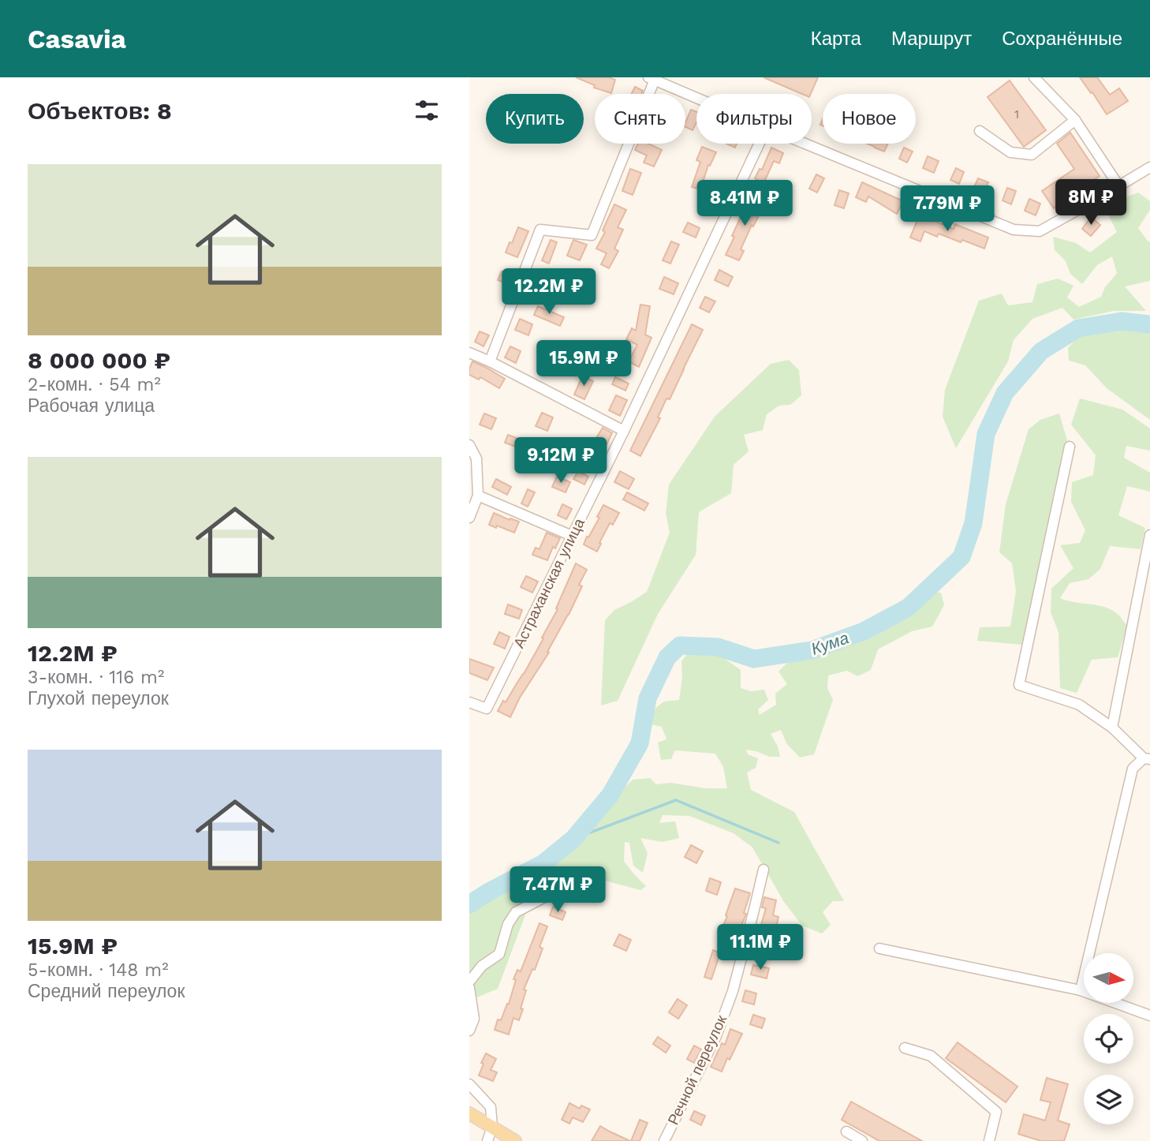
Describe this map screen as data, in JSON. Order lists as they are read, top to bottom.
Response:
{
  "streets": {
    "street": ["Астраханская улица", "Речной переулок"]
  },
  "water": ["Кума"],
  "house_numbers": ["1"],
  "north": "right",
  "page": {
    "header": "Casavia",
    "nav": ["Карта", "Маршрут", "Сохранённые"],
    "heading": "Объектов: 8",
    "chip": [
      "Купить",
      "Снять",
      "Фильтры",
      "Новое"
    ],
    "list": [
      {
        "name": "8 000 000 ₽",
        "note": "2-комн. · 54 m² · Рабочая улица"
      },
      {
        "name": "12.2M ₽",
        "note": "3-комн. · 116 m² · Глухой переулок"
      },
      {
        "name": "15.9M ₽",
        "note": "5-комн. · 148 m² · Средний переулок"
      }
    ],
    "price": [
      "8M ₽",
      "8.41M ₽",
      "7.79M ₽",
      "12.2M ₽",
      "15.9M ₽",
      "9.12M ₽",
      "7.47M ₽",
      "11.1M ₽"
    ]
  }
}
